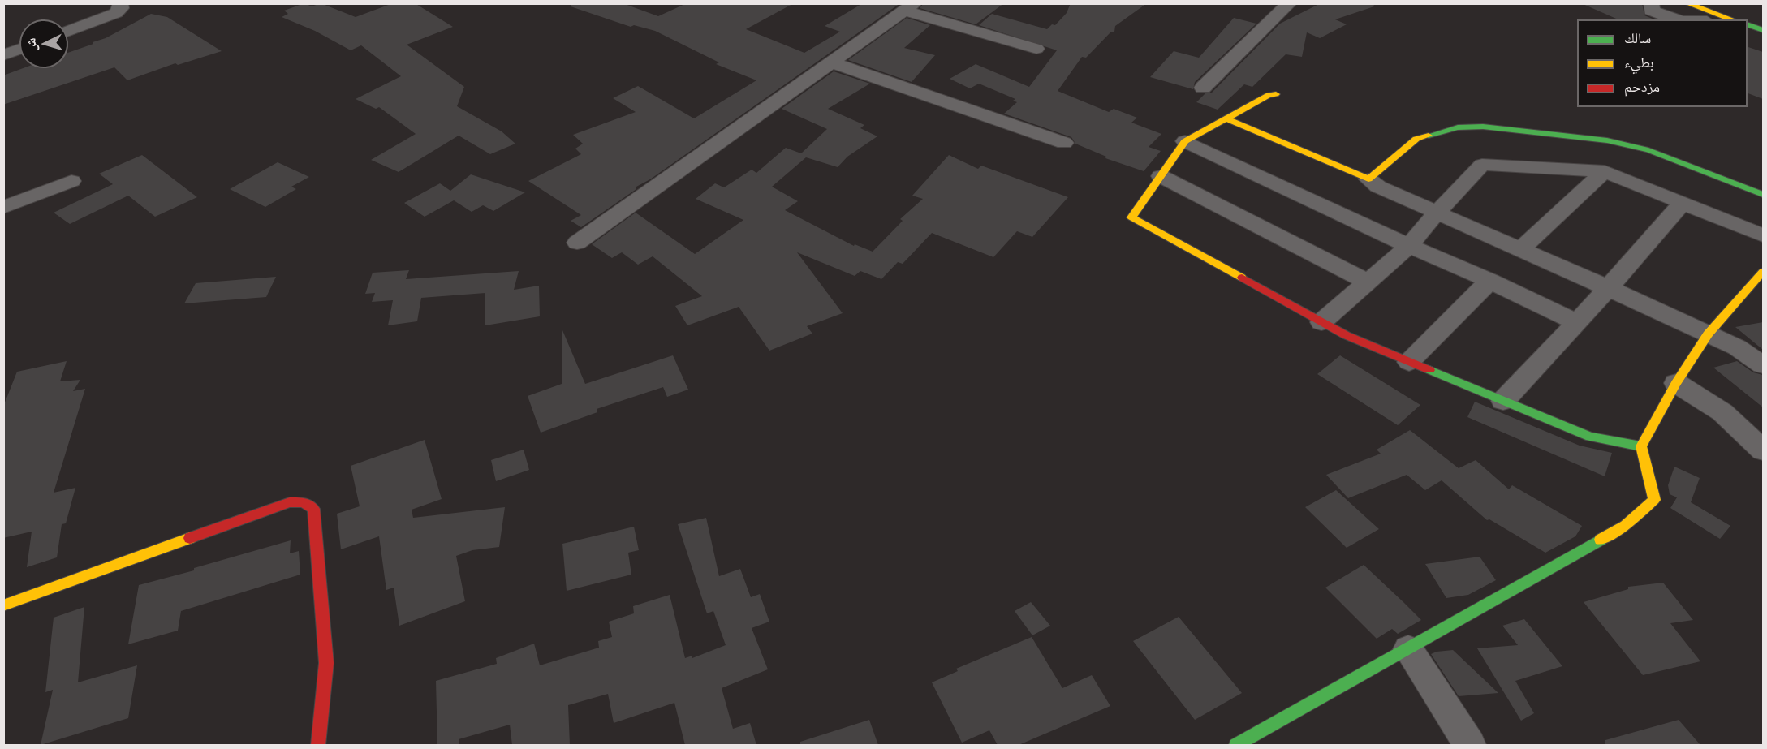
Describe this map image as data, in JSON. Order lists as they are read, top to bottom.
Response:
{
  "legend": ["سالك", "بطيء", "مزدحم"],
  "north": "left"
}
